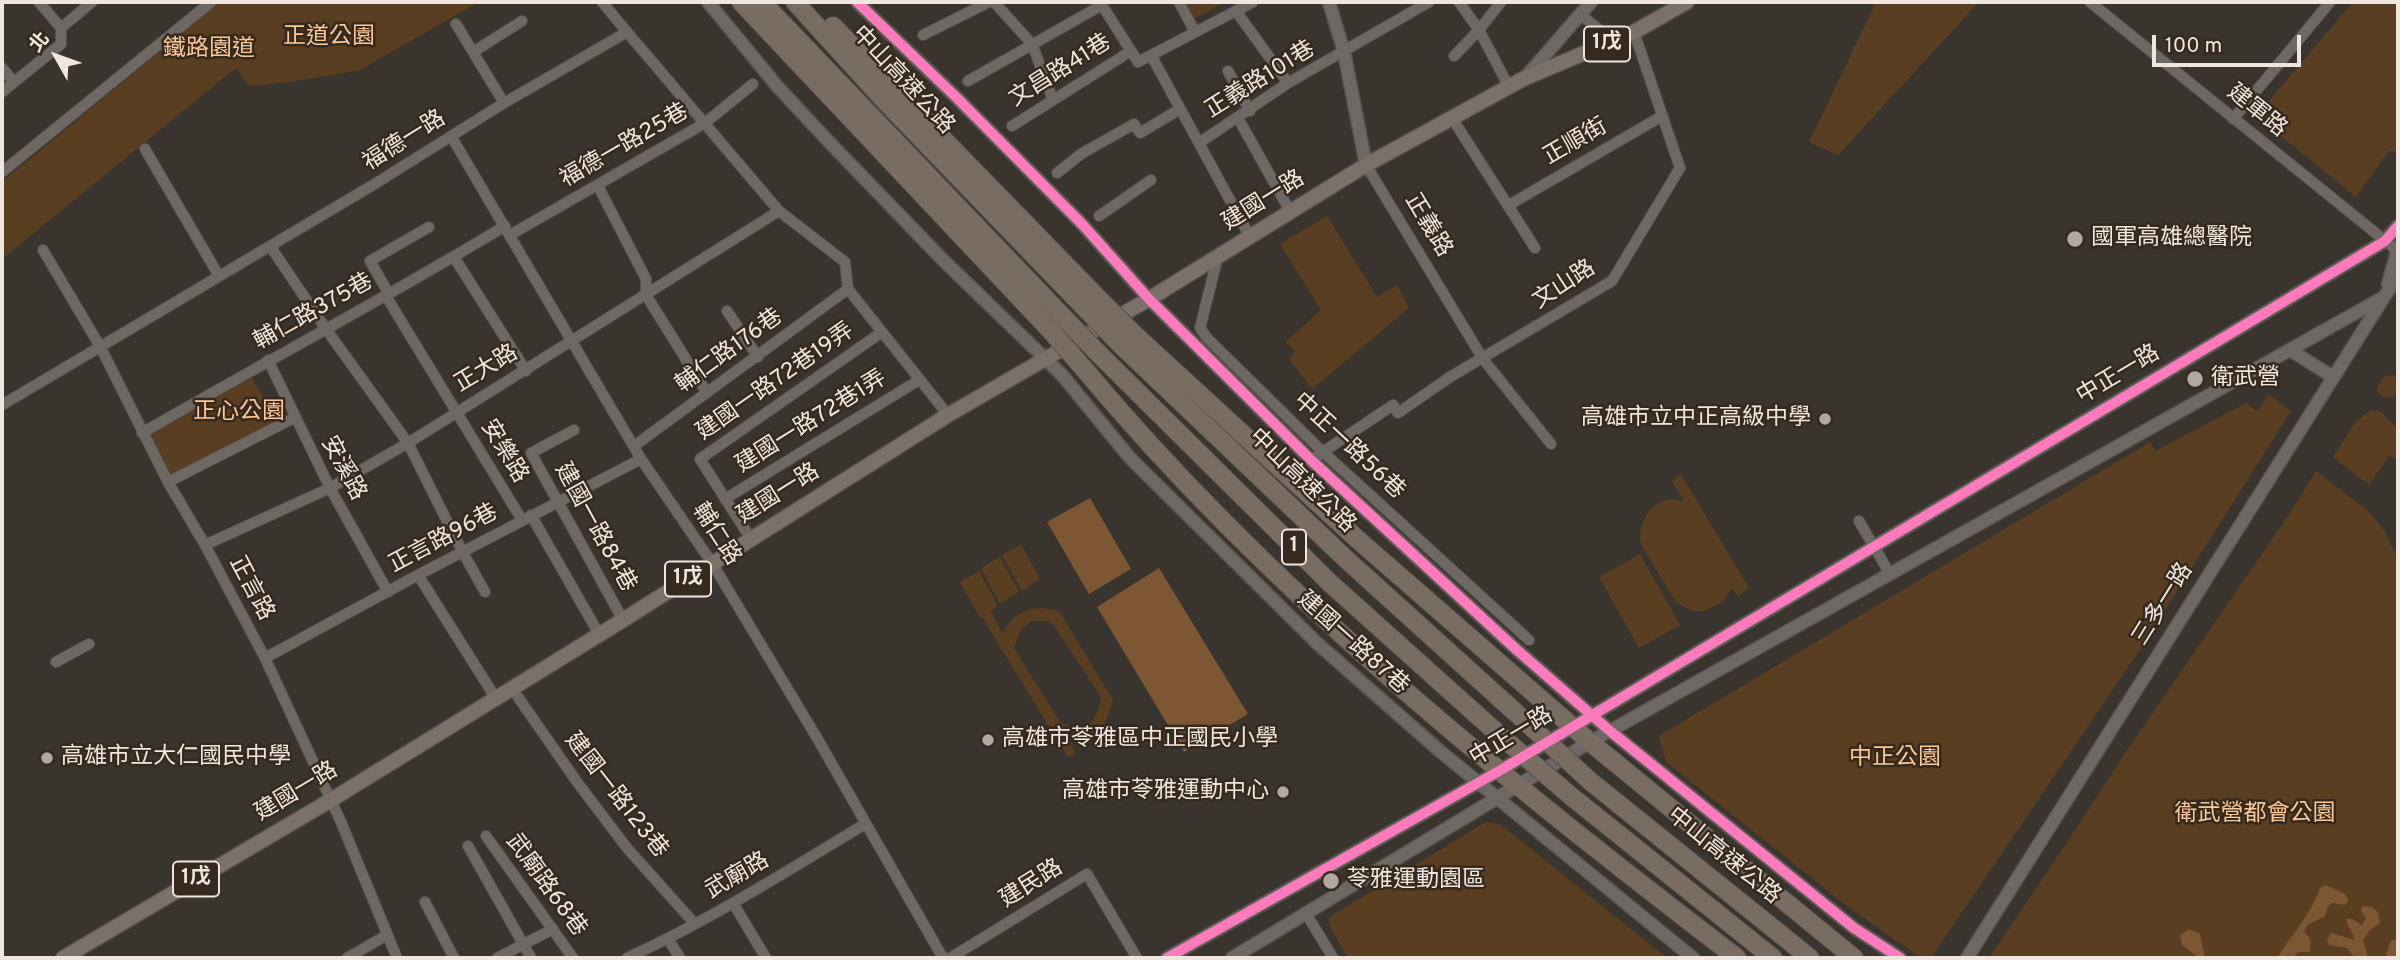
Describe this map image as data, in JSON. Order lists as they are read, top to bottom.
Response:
{
  "streets": {
    "highway": ["中山高速公路", "1"],
    "main road": ["1戊", "建國一路"],
    "street": [
      "文昌路41巷",
      "正義路101巷",
      "建軍路",
      "福德一路",
      "正順街",
      "福德一路25巷",
      "正義路",
      "文山路",
      "輔仁路375巷",
      "輔仁路176巷",
      "正大路",
      "中正一路",
      "建國一路72巷19弄",
      "建國一路72巷1弄",
      "中正一路56巷",
      "安樂路",
      "安溪路",
      "建國一路84巷",
      "輔仁路",
      "正言路96巷",
      "正言路",
      "三多一路",
      "建國一路87巷",
      "建國一路123巷",
      "武廟路",
      "建民路",
      "武廟路68巷"
    ]
  },
  "crossings": [
    ["1戊", "建國一路"],
    ["1戊", "文山路"],
    ["正義路101巷", "正義路"],
    ["建軍路", "中正一路"],
    ["福德一路", "輔仁路"],
    ["福德一路", "正言路"],
    ["正順街", "文山路"],
    ["福德一路25巷", "輔仁路375巷"],
    ["福德一路25巷", "輔仁路"],
    ["建國一路", "正義路"],
    ["建國一路", "建國一路72巷19弄"],
    ["建國一路", "中正一路56巷"],
    ["建國一路", "安樂路"],
    ["建國一路", "建國一路84巷"],
    ["建國一路", "輔仁路"],
    ["建國一路", "正言路"],
    ["建國一路", "建國一路87巷"],
    ["建國一路", "建國一路123巷"],
    ["正義路", "文山路"],
    ["文山路", "中正一路56巷"],
    ["輔仁路375巷", "安樂路"],
    ["輔仁路375巷", "安溪路"],
    ["輔仁路375巷", "輔仁路"],
    ["輔仁路375巷", "正言路"],
    ["輔仁路176巷", "輔仁路"],
    ["正大路", "安樂路"],
    ["正大路", "安溪路"],
    ["正大路", "輔仁路"],
    ["正大路", "正言路"],
    ["中正一路", "三多一路"],
    ["中正一路", "建國一路87巷"],
    ["建國一路72巷19弄", "建國一路72巷1弄"],
    ["安樂路", "正言路96巷"],
    ["安溪路", "正言路96巷"],
    ["建國一路84巷", "正言路96巷"],
    ["輔仁路", "正言路96巷"],
    ["輔仁路", "武廟路"],
    ["正言路96巷", "正言路"],
    ["建國一路123巷", "武廟路"]
  ],
  "parks": [
    "正道公園",
    "鐵路園道",
    "正心公園",
    "中正公園",
    "衛武營都會公園"
  ],
  "places": [
    "國軍高雄總醫院",
    "衛武營",
    "高雄市立中正高級中學",
    "高雄市苓雅區中正國民小學",
    "高雄市立大仁國民中學",
    "高雄市苓雅運動中心",
    "苓雅運動園區"
  ],
  "scale_bar": "100 m",
  "north": "top left"
}
